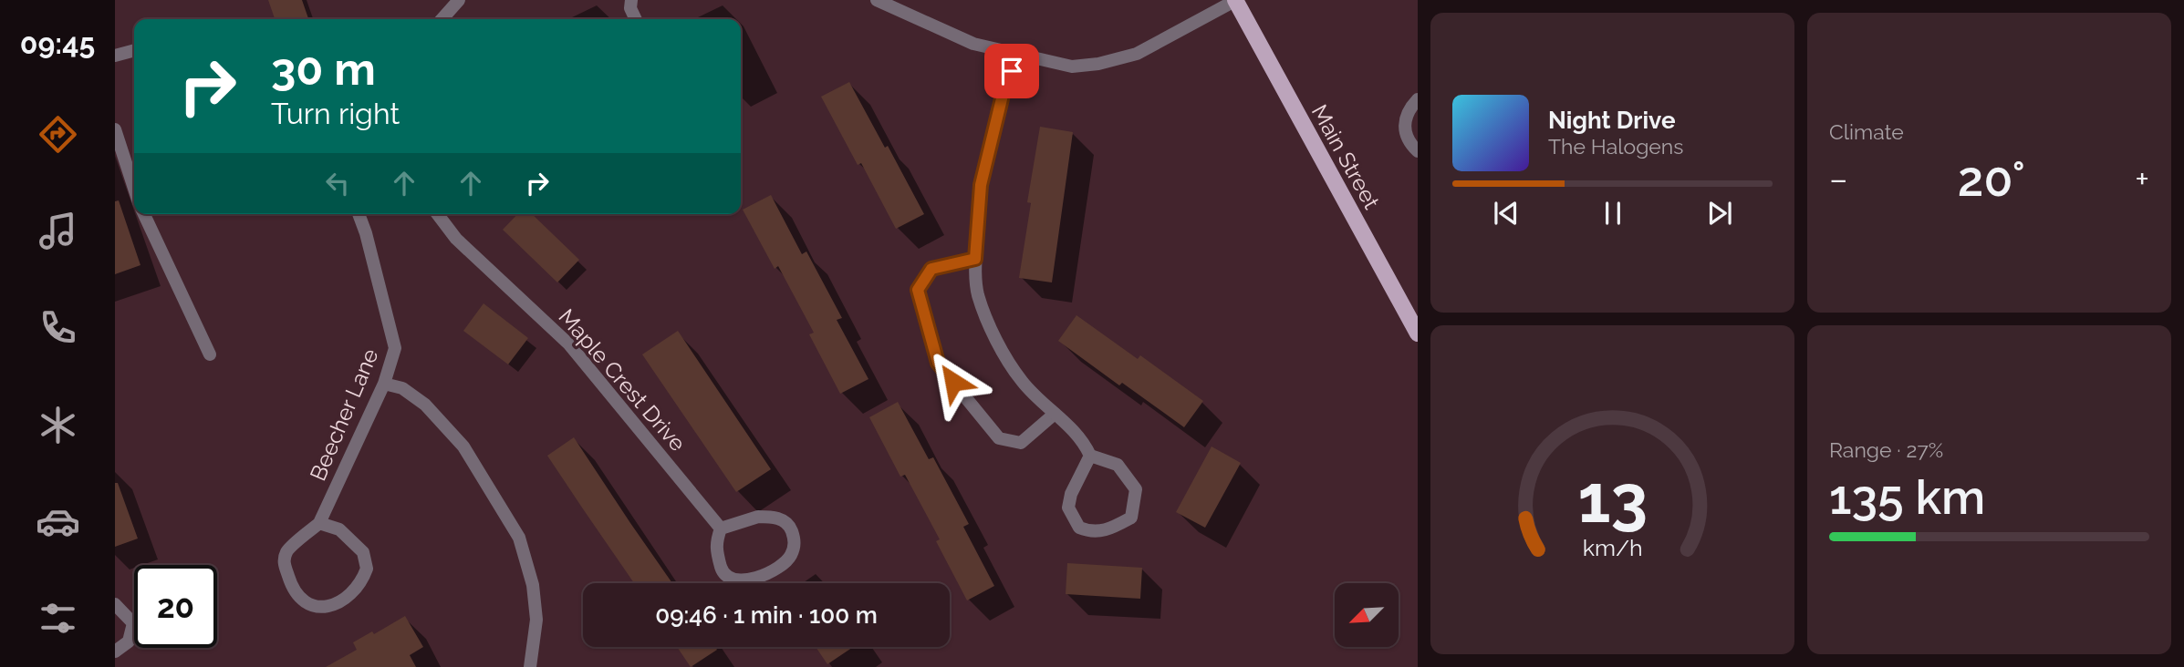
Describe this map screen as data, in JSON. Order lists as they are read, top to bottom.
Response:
{
  "streets": {
    "main road": ["Main Street"],
    "street": ["Maple Crest Drive", "Beecher Lane"]
  },
  "north": "bottom left",
  "page": {
    "tabs": "09:45",
    "tile": [
      "Climate",
      ["Range · 27%", "135 km"]
    ],
    "turn": ["30 m", "Turn right"],
    "song": ["Night Drive", "The Halogens"],
    "heat": ["−", "20°", "+"],
    "limit": "20",
    "trip": "09:46 · 1 min · 100 m",
    "gauge": ["13", "km/h"]
  }
}
